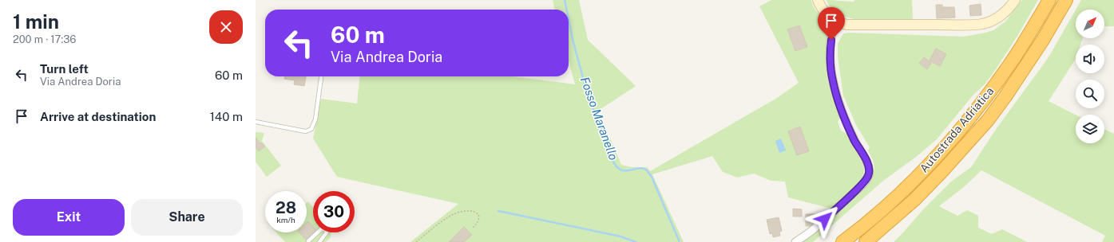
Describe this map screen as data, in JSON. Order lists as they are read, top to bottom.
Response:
{
  "streets": {
    "highway": ["Autostrada Adriatica"]
  },
  "water": ["Fosso Maranello"],
  "north": "top right",
  "page": {
    "heading": ["1 min", "200 m · 17:36"],
    "turn": ["60 m", "Via Andrea Doria"],
    "list": [
      {
        "name": "Turn left",
        "note": "Via Andrea Doria",
        "value": "60 m"
      },
      {
        "name": "Arrive at destination",
        "value": "140 m"
      }
    ],
    "speed": "28 km/h",
    "limit": "30",
    "buttons": ["Exit", "Share"]
  }
}
